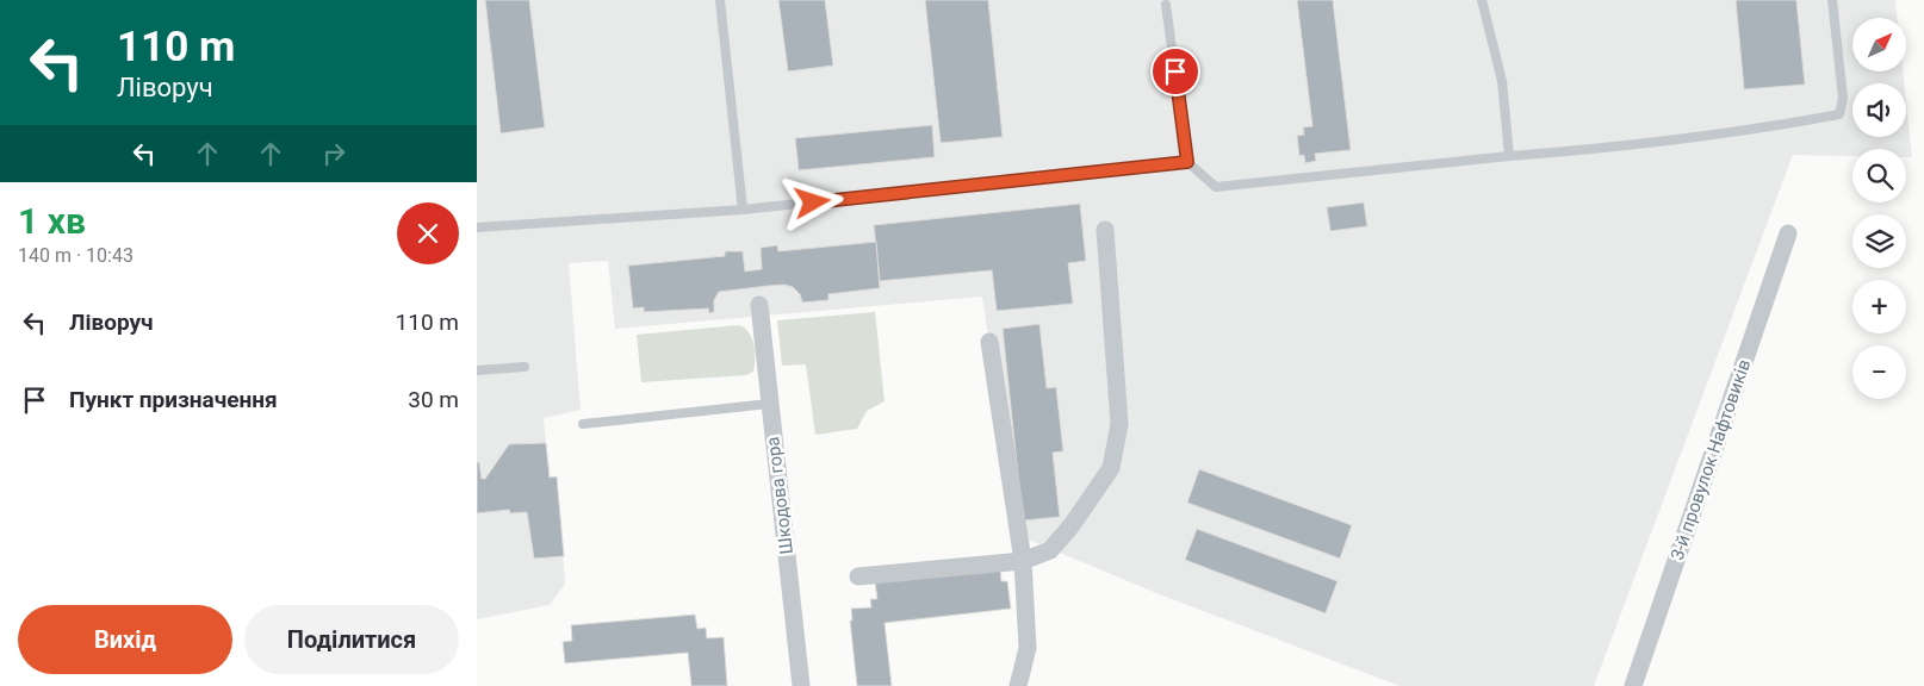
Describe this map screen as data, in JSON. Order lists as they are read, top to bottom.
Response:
{
  "streets": {
    "street": ["3-й провулок Нафтовиків", "Шкодова гора"]
  },
  "north": "top right",
  "page": {
    "turn": ["110 m", "Ліворуч"],
    "map_buttons": ["+", "−"],
    "heading": ["1 хв", "140 m · 10:43"],
    "list": [
      {
        "name": "Ліворуч",
        "value": "110 m"
      },
      {
        "name": "Пункт призначення",
        "value": "30 m"
      }
    ],
    "buttons": ["Вихід", "Поділитися"]
  }
}
